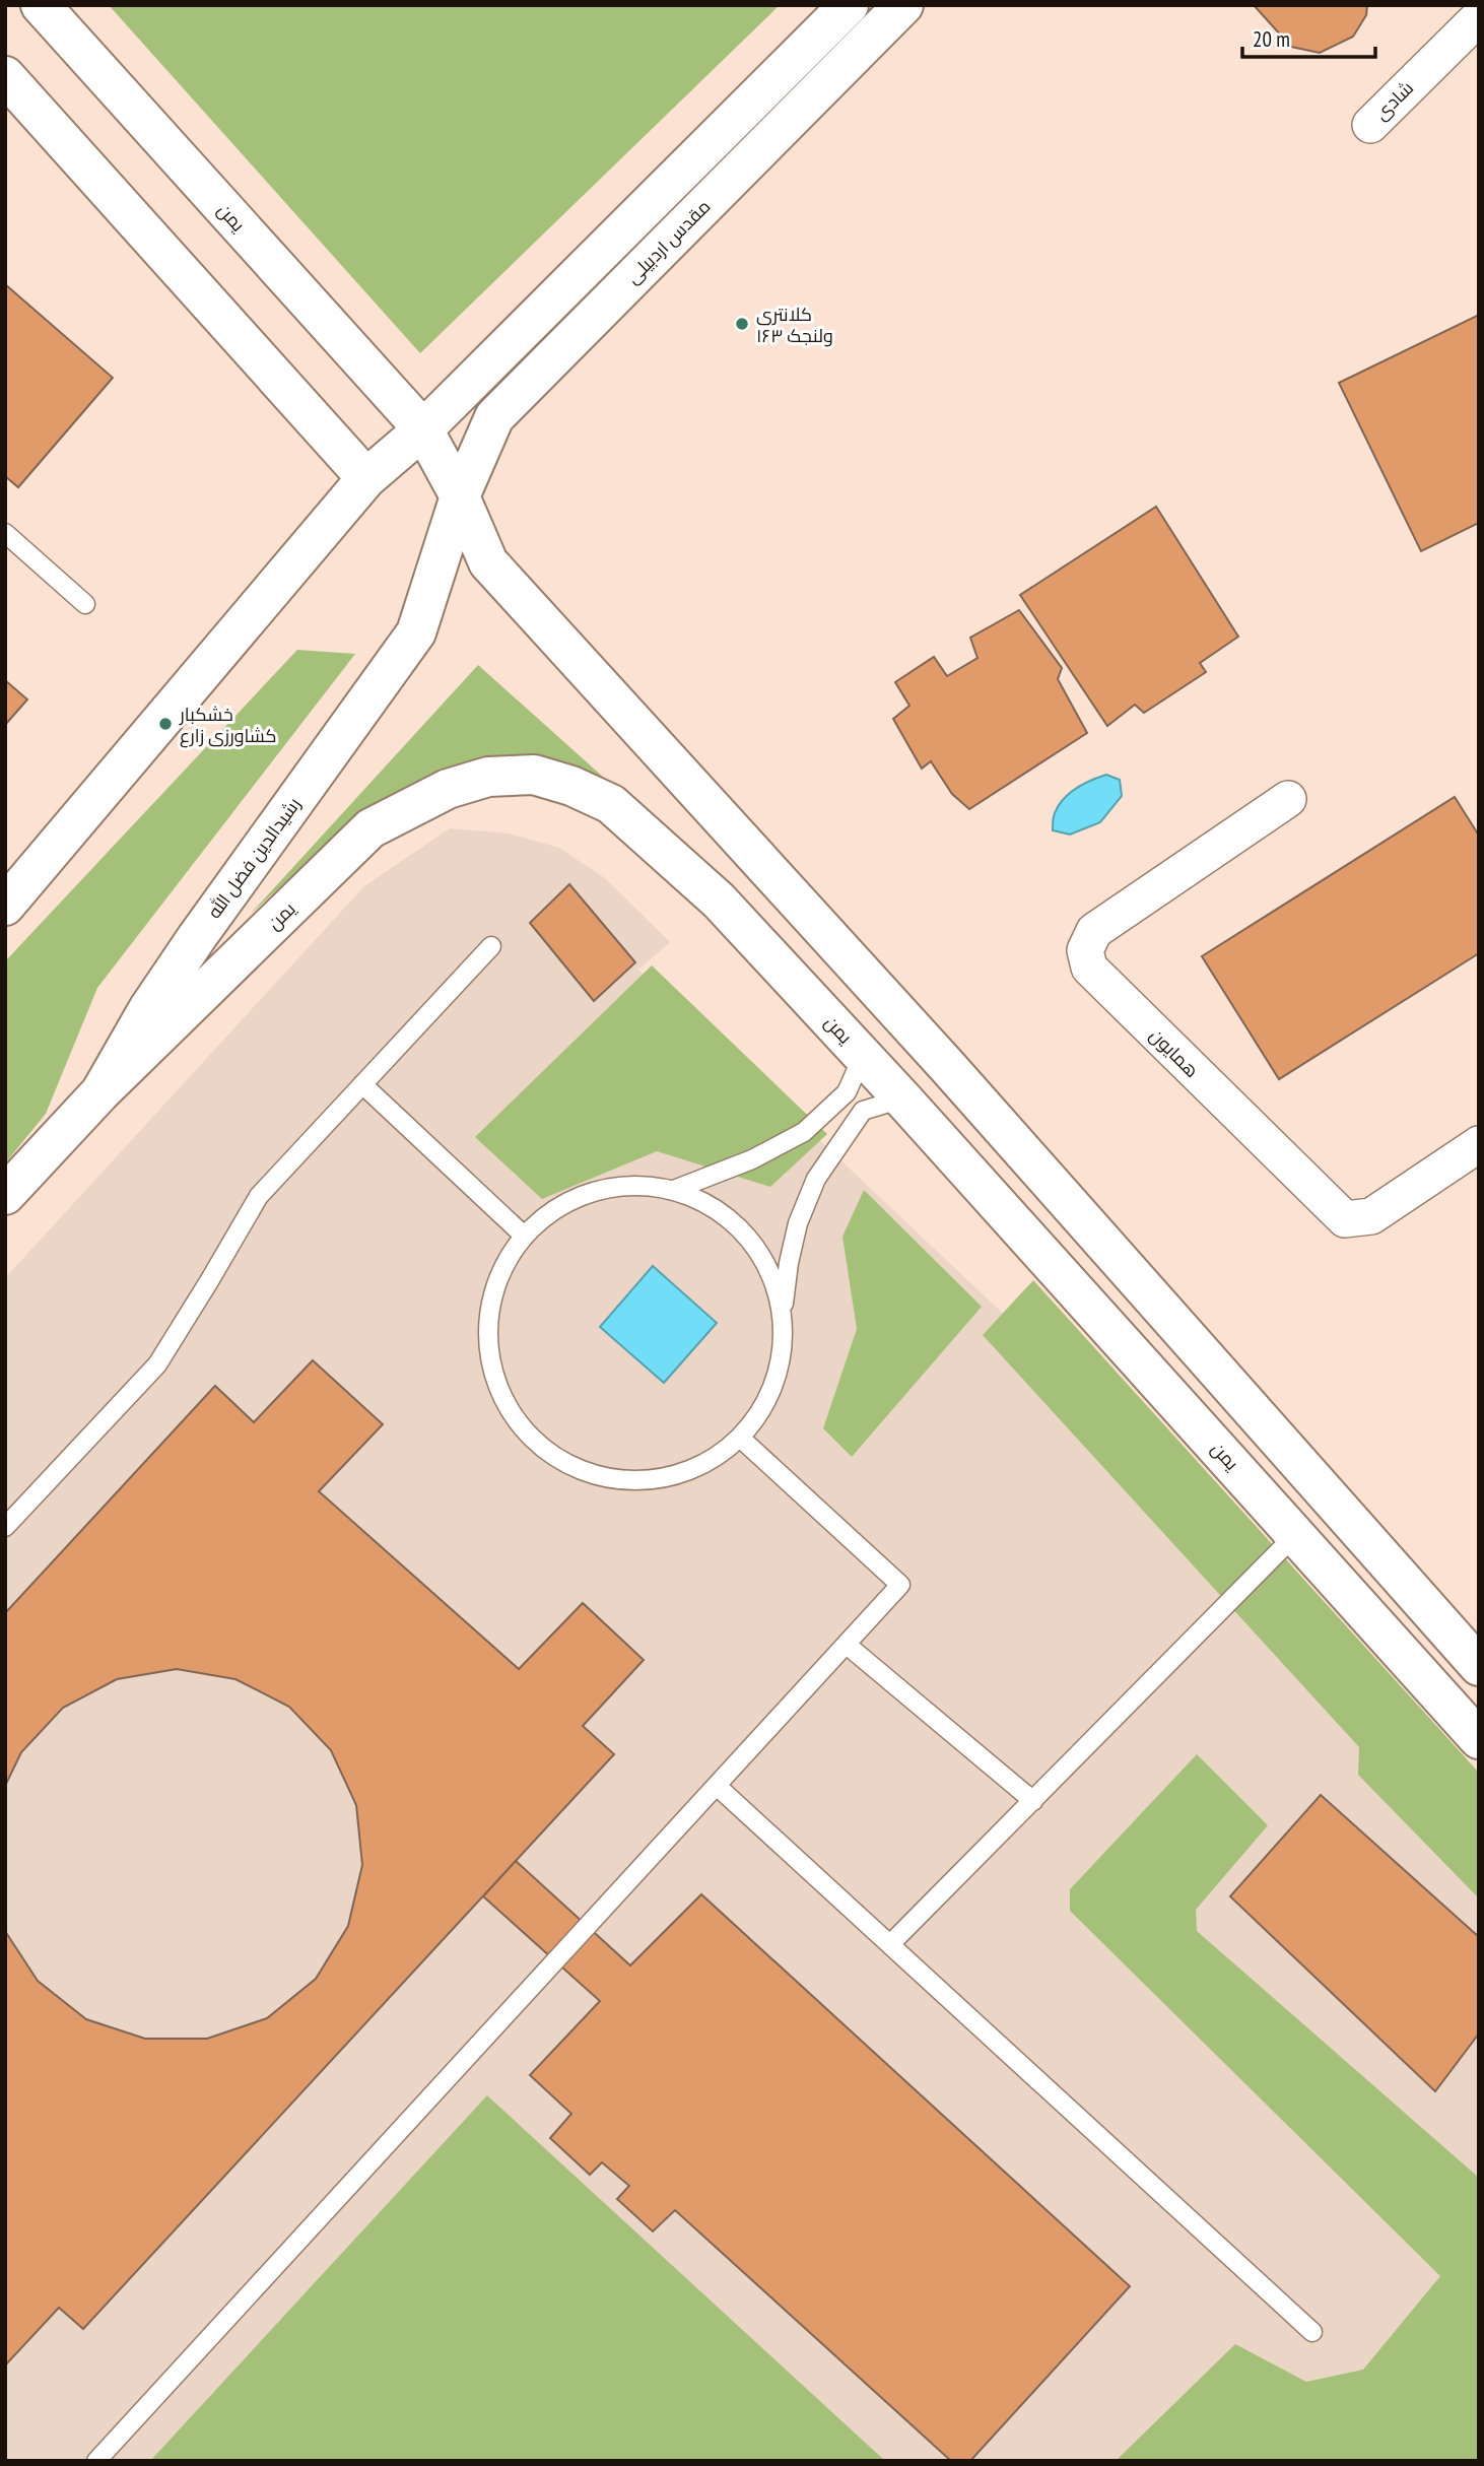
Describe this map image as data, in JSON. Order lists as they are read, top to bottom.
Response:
{
  "streets": {
    "main road": ["یمن", "مقدس اردبیلی", "رشیدالدین فضل الله"],
    "street": ["شادی", "همایون"]
  },
  "crossings": [
    ["یمن", "مقدس اردبیلی"],
    ["یمن", "رشیدالدین فضل الله"],
    ["مقدس اردبیلی", "رشیدالدین فضل الله"]
  ],
  "places": ["کلانتری ۱۶۳ ولنجک", "خشکبار کشاورزی زارع"],
  "scale_bar": "20 m"
}
